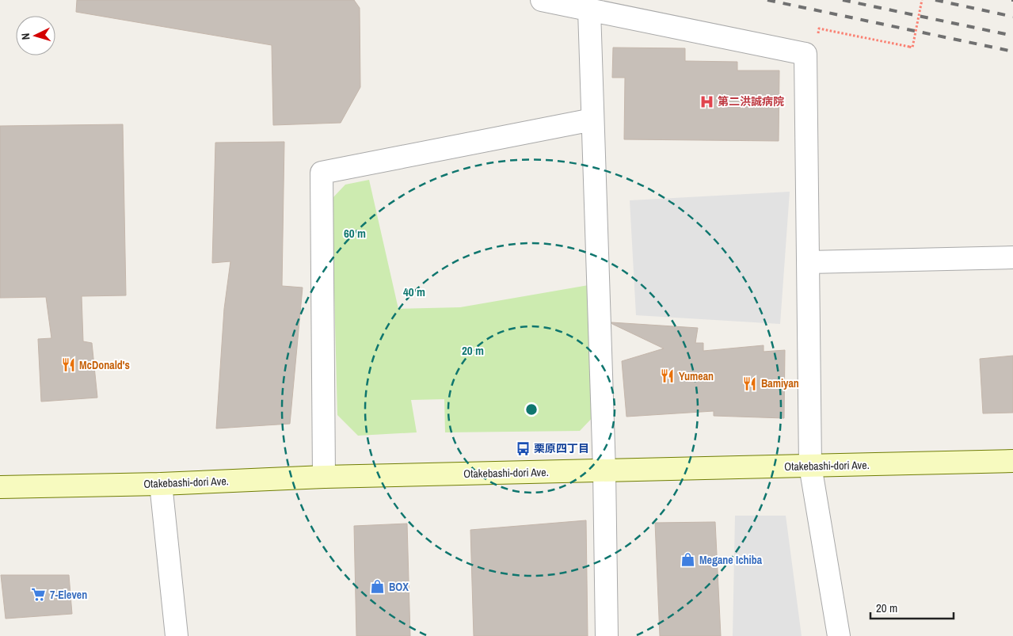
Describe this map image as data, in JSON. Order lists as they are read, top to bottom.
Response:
{
  "streets": {
    "main road": ["Otakebashi-dori Ave."]
  },
  "places": {
    "hospital": ["第二洪誠病院"],
    "restaurant": ["McDonald's", "Yumean", "Bamiyan"],
    "bus stop": ["栗原四丁目"],
    "shop": ["Megane Ichiba", "BOX"],
    "supermarket": ["7-Eleven"]
  },
  "scale_bar": "20 m",
  "north": "left",
  "rings": ["60 m", "40 m", "20 m"]
}
